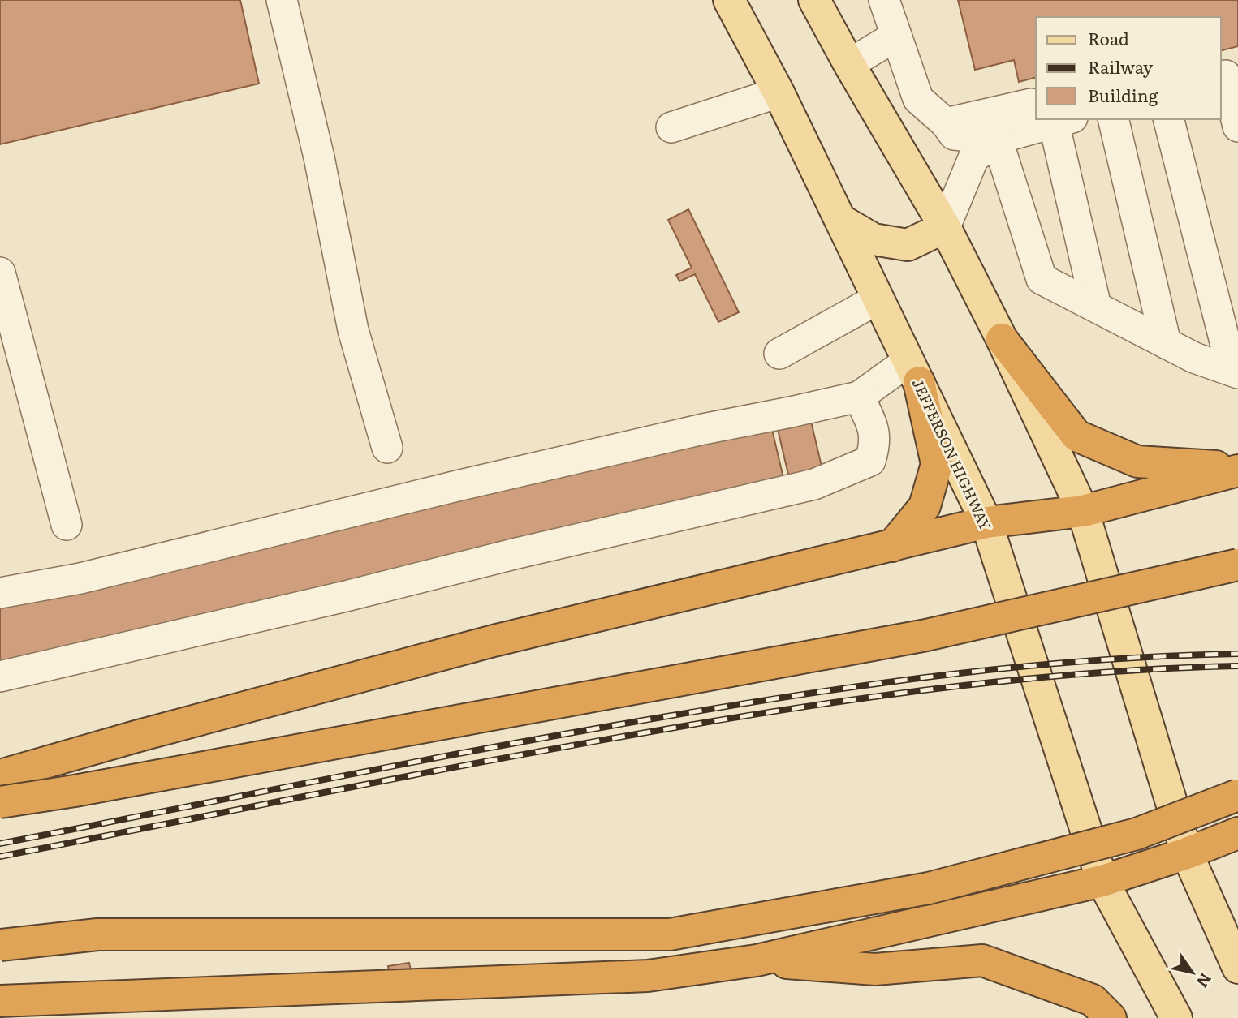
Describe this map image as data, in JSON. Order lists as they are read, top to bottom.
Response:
{
  "streets": {
    "main road": ["JEFFERSON HIGHWAY"]
  },
  "legend": ["Road", "Railway", "Building"],
  "north": "bottom right"
}
